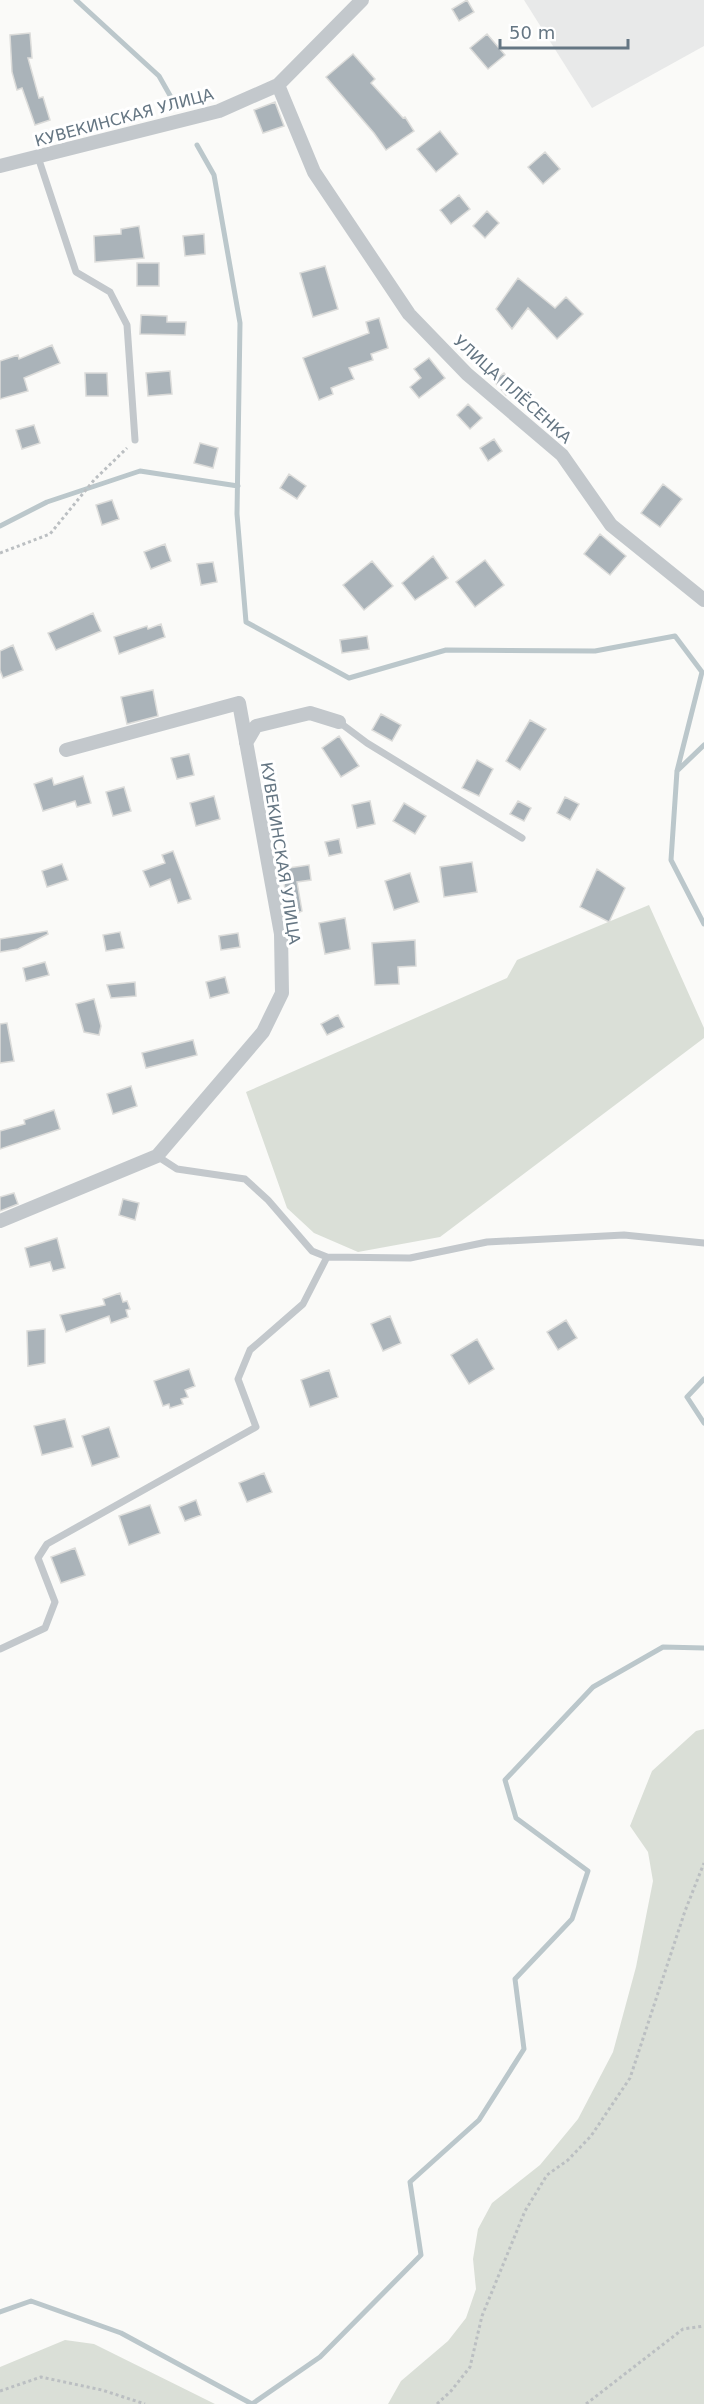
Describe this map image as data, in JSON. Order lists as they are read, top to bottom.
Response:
{
  "streets": {
    "street": ["КУВЕКИНСКАЯ УЛИЦА", "УЛИЦА ПЛЁСЕНКА"]
  },
  "crossings": [
    ["КУВЕКИНСКАЯ УЛИЦА", "УЛИЦА ПЛЁСЕНКА"]
  ],
  "scale_bar": "50 m"
}
